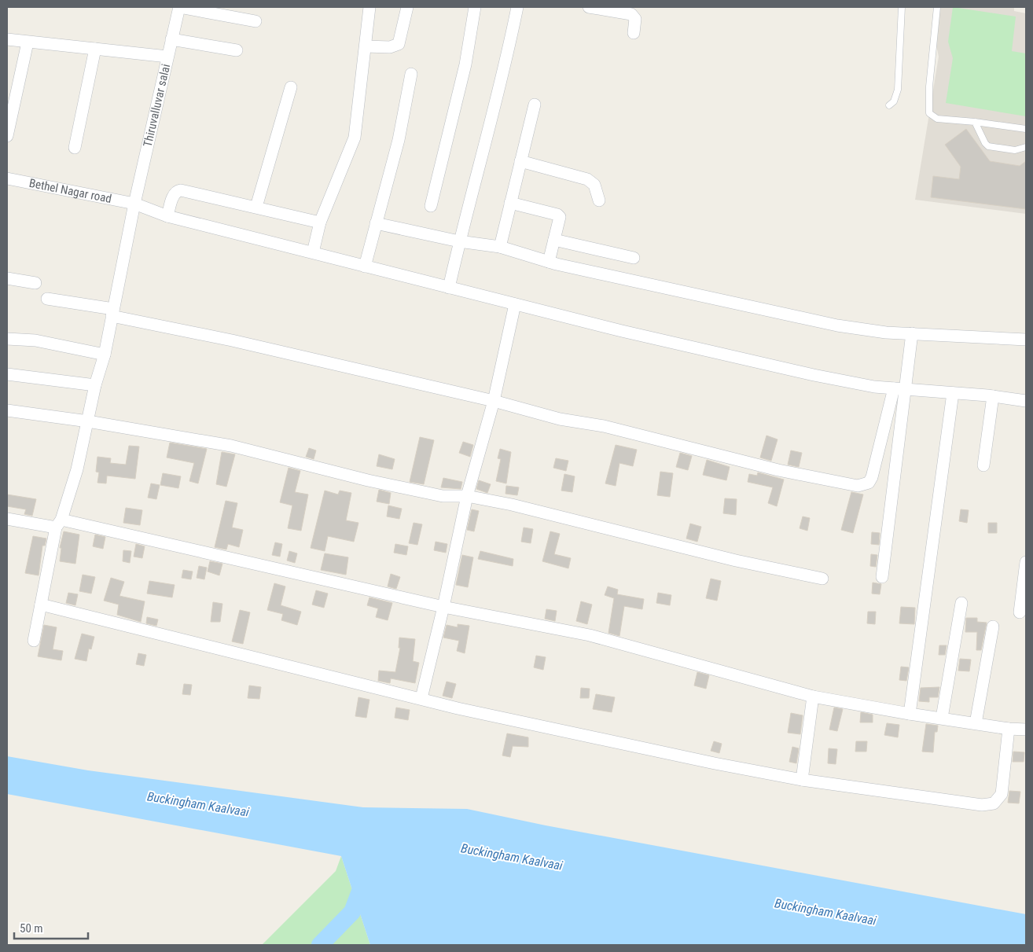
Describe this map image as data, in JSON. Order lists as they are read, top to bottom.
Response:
{
  "streets": {
    "street": ["Thiruvalluvar salai", "Bethel Nagar road"]
  },
  "crossings": [
    ["Thiruvalluvar salai", "Bethel Nagar road"]
  ],
  "water": ["Buckingham Kaalvaai"],
  "scale_bar": "50 m"
}
